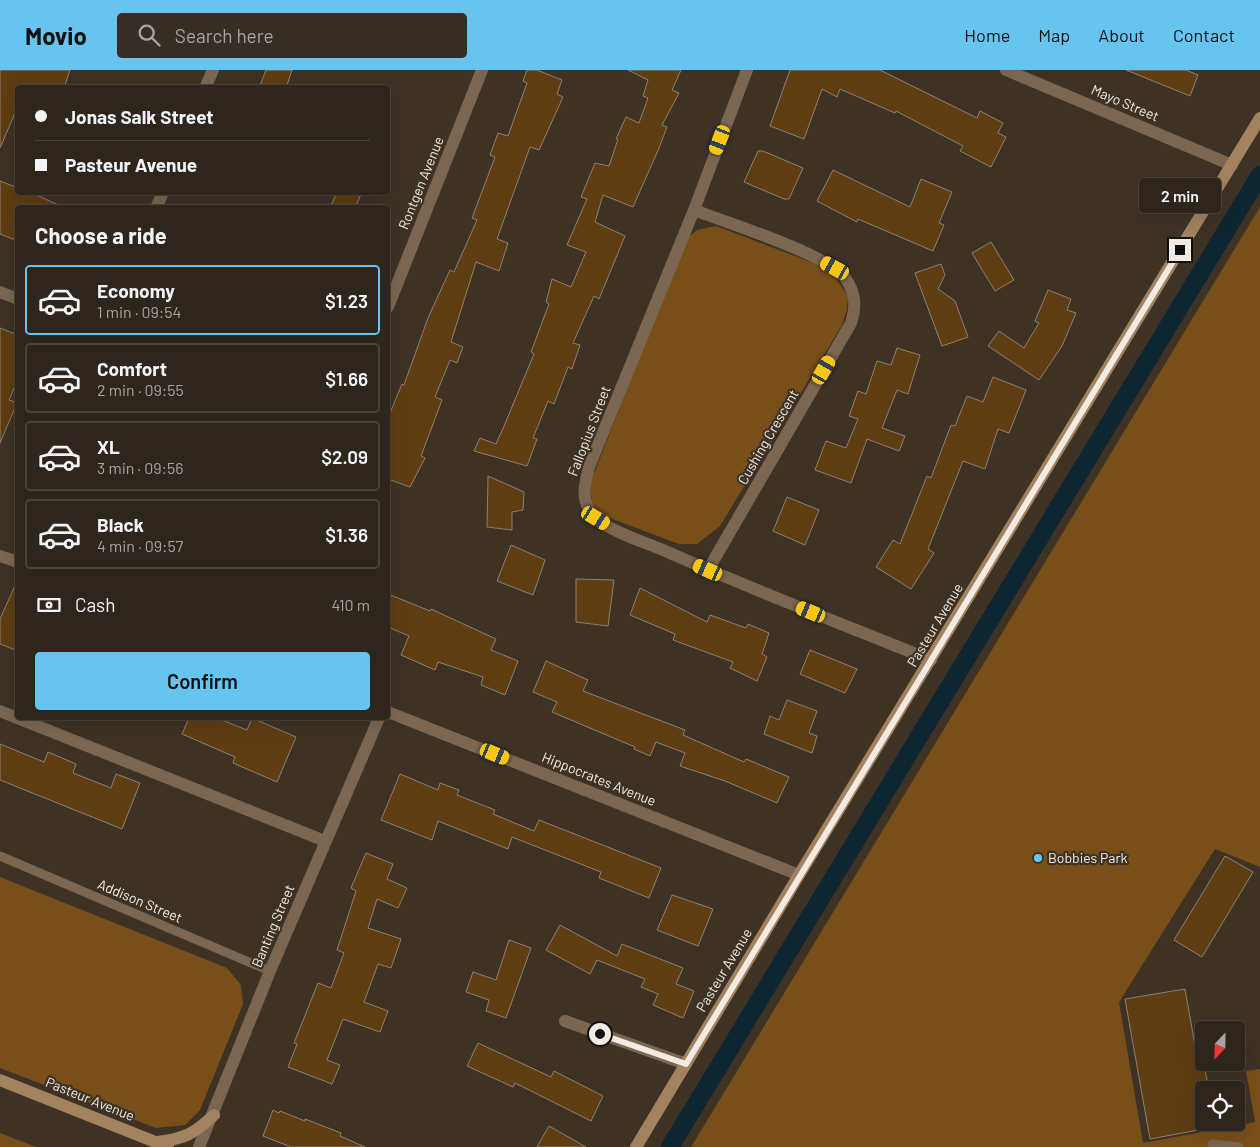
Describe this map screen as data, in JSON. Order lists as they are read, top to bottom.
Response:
{
  "streets": {
    "street": [
      "Mayo Street",
      "Rontgen Avenue",
      "Fallopius Street",
      "Cushing Crescent",
      "Pasteur Avenue",
      "Hippocrates Avenue",
      "Banting Street"
    ],
    "lane": ["Addison Street"]
  },
  "crossings": [
    ["Mayo Street", "Pasteur Avenue"],
    ["Fallopius Street", "Cushing Crescent"],
    ["Fallopius Street", "Pasteur Avenue"],
    ["Pasteur Avenue", "Hippocrates Avenue"],
    ["Addison Street", "Banting Street"]
  ],
  "places": ["Bobbies Park"],
  "north": "bottom",
  "page": {
    "header": "Movio",
    "search": "Search here",
    "nav": [
      "Home",
      "Map",
      "About",
      "Contact"
    ],
    "banner": ["Jonas Salk Street", "Pasteur Avenue"],
    "bubble": "2 min",
    "heading": "Choose a ride",
    "list": [
      {
        "name": "Economy",
        "note": "1 min · 09:54",
        "value": "$1.23"
      },
      {
        "name": "Comfort",
        "note": "2 min · 09:55",
        "value": "$1.66"
      },
      {
        "name": "XL",
        "note": "3 min · 09:56",
        "value": "$2.09"
      },
      {
        "name": "Black",
        "note": "4 min · 09:57",
        "value": "$1.36"
      }
    ],
    "pay": ["Cash", "410 m"],
    "buttons": "Confirm"
  }
}
